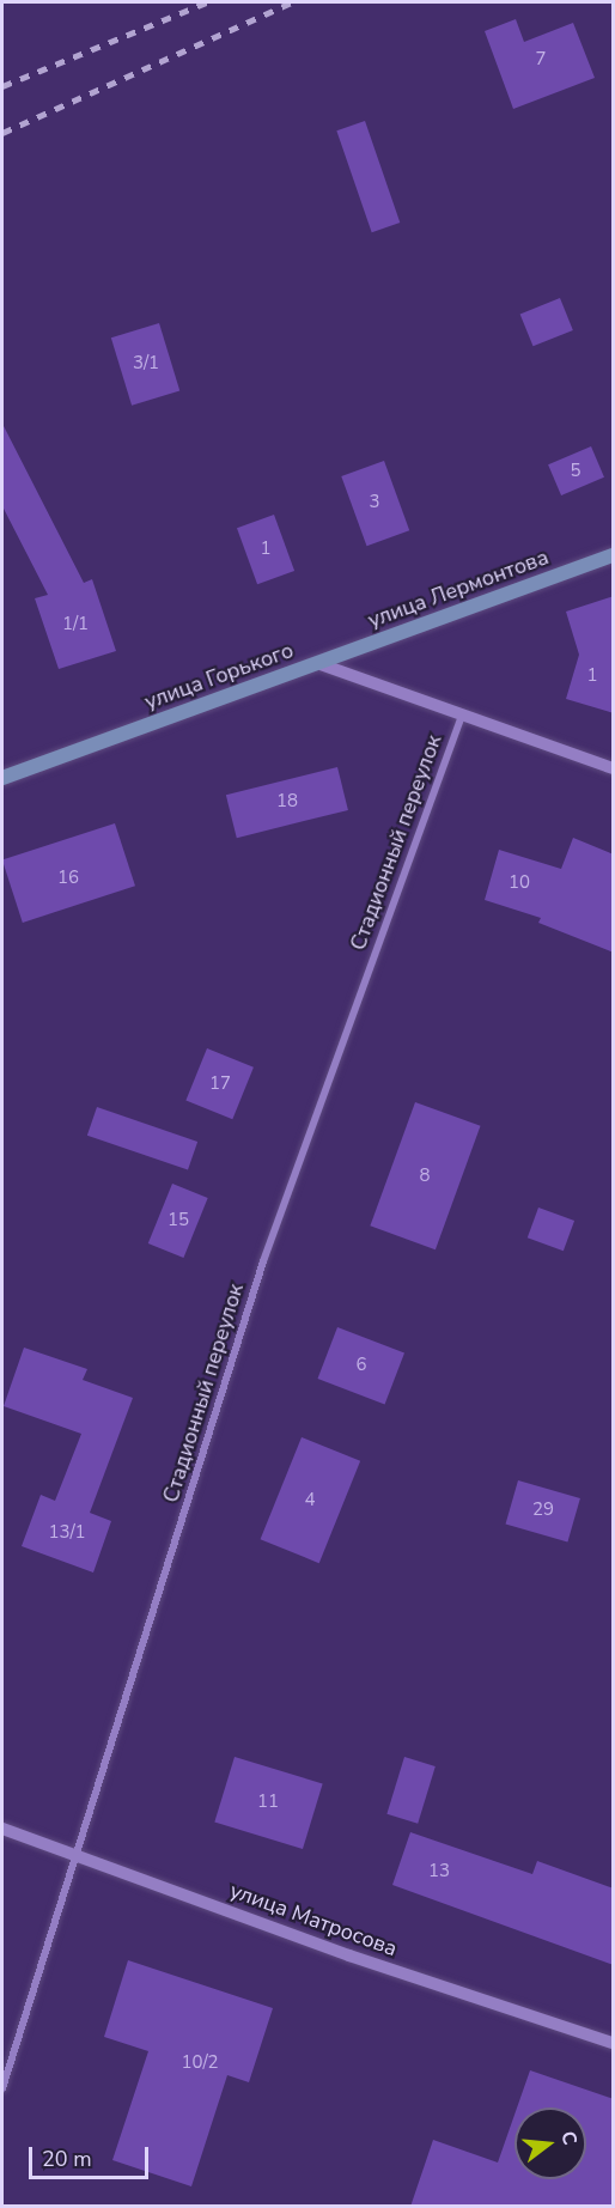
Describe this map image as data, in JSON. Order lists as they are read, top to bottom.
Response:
{
  "streets": {
    "main road": ["улица Лермонтова", "улица Горького"],
    "street": ["Стадионный переулок", "улица Матросова"]
  },
  "crossings": [
    ["улица Лермонтова", "улица Горького"],
    ["улица Горького", "Стадионный переулок"],
    ["Стадионный переулок", "улица Матросова"]
  ],
  "house_numbers": [
    "7",
    "3/1",
    "5",
    "3",
    "1",
    "1/1",
    "1",
    "18",
    "16",
    "10",
    "17",
    "8",
    "15",
    "6",
    "4",
    "29",
    "13/1",
    "11",
    "13",
    "10/2"
  ],
  "scale_bar": "20 m",
  "north": "right"
}
